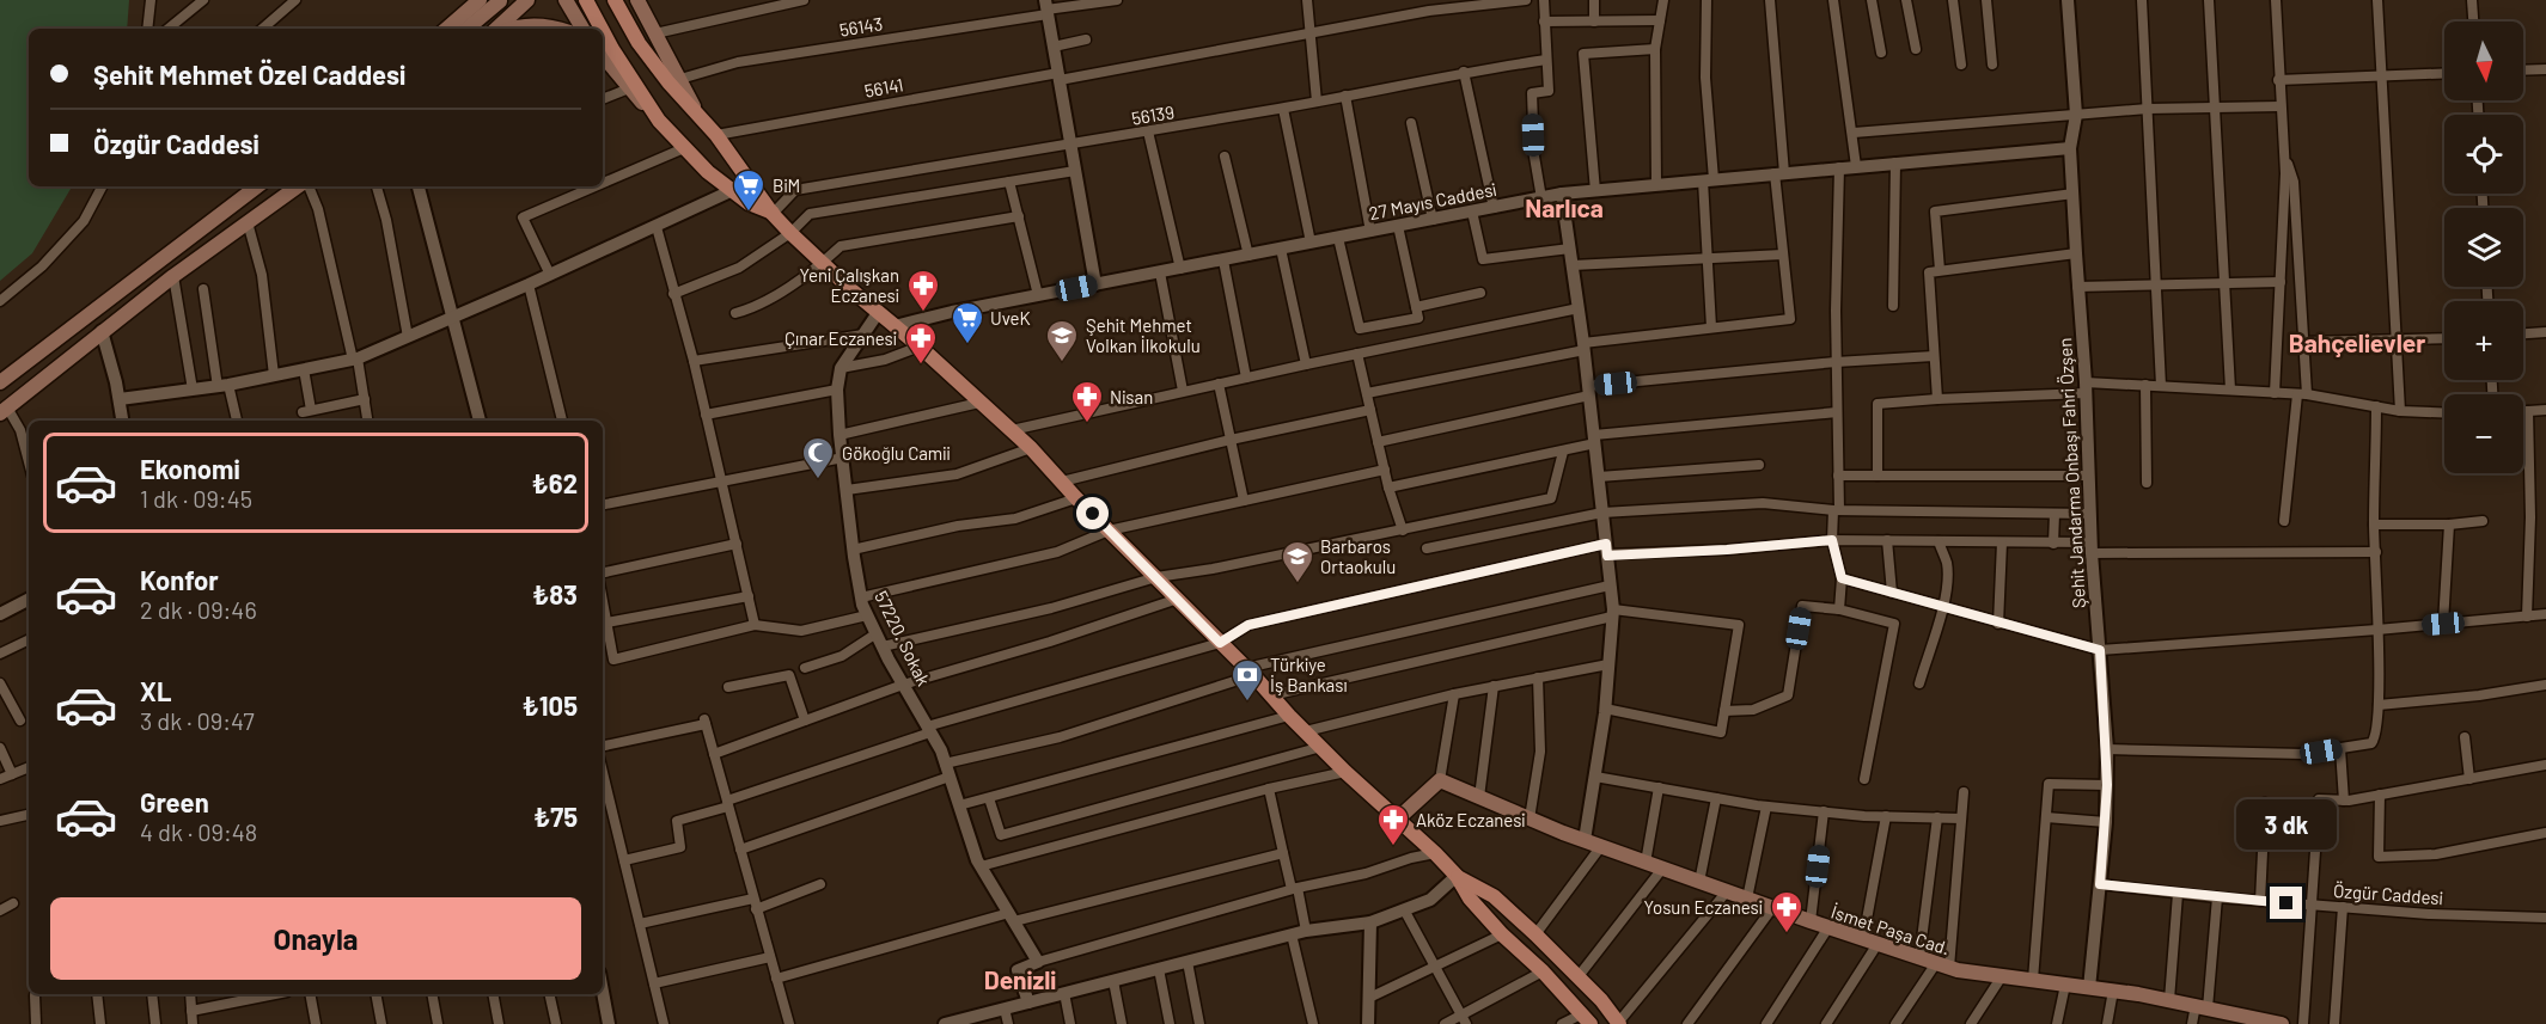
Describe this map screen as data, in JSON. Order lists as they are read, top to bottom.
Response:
{
  "streets": {
    "main road": ["İsmet Paşa Cad."],
    "street": [
      "56143",
      "56141",
      "56139",
      "27 Mayıs Caddesi",
      "Şehit Jandarma Onbaşı Fahri Özşen",
      "57220. Sokak",
      "Özgür Caddesi"
    ]
  },
  "crossings": [
    ["27 Mayıs Caddesi", "Şehit Jandarma Onbaşı Fahri Özşen"],
    ["Şehit Jandarma Onbaşı Fahri Özşen", "Özgür Caddesi"],
    ["Şehit Jandarma Onbaşı Fahri Özşen", "İsmet Paşa Cad."]
  ],
  "districts": ["Narlıca", "Bahçelievler", "Denizli"],
  "places": {
    "supermarket": ["BiM", "UveK"],
    "pharmacy": [
      "Yeni Çalışkan Eczanesi",
      "Çınar Eczanesi",
      "Nisan",
      "Aköz Eczanesi",
      "Yosun Eczanesi"
    ],
    "school or university": ["Şehit Mehmet Volkan İlkokulu", "Barbaros Ortaokulu"],
    "mosque": ["Gökoğlu Camii"],
    "bank": ["Türkiye İş Bankası"]
  },
  "north": "bottom",
  "page": {
    "map_buttons": ["+", "−"],
    "banner": ["Şehit Mehmet Özel Caddesi", "Özgür Caddesi"],
    "list": [
      {
        "name": "Ekonomi",
        "note": "1 dk · 09:45",
        "value": "₺62"
      },
      {
        "name": "Konfor",
        "note": "2 dk · 09:46",
        "value": "₺83"
      },
      {
        "name": "XL",
        "note": "3 dk · 09:47",
        "value": "₺105"
      },
      {
        "name": "Green",
        "note": "4 dk · 09:48",
        "value": "₺75"
      }
    ],
    "bubble": "3 dk",
    "buttons": "Onayla"
  }
}
